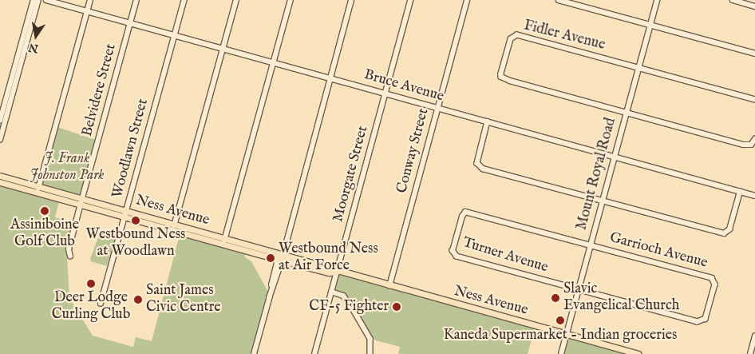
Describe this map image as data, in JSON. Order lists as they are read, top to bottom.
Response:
{
  "streets": {
    "main road": ["Ness Avenue"],
    "street": [
      "Fidler Avenue",
      "Bruce Avenue",
      "Belvidere Street",
      "Woodlawn Street",
      "Conway Street",
      "Moorgate Street",
      "Mount Royal Road",
      "Garrioch Avenue",
      "Turner Avenue"
    ]
  },
  "crossings": [
    ["Fidler Avenue", "Mount Royal Road"],
    ["Bruce Avenue", "Belvidere Street"],
    ["Bruce Avenue", "Woodlawn Street"],
    ["Bruce Avenue", "Conway Street"],
    ["Bruce Avenue", "Moorgate Street"],
    ["Bruce Avenue", "Mount Royal Road"],
    ["Belvidere Street", "Ness Avenue"],
    ["Woodlawn Street", "Ness Avenue"],
    ["Conway Street", "Ness Avenue"],
    ["Moorgate Street", "Ness Avenue"],
    ["Mount Royal Road", "Ness Avenue"],
    ["Mount Royal Road", "Garrioch Avenue"],
    ["Mount Royal Road", "Turner Avenue"],
    ["Garrioch Avenue", "Turner Avenue"]
  ],
  "parks": ["J. Frank Johnston Park"],
  "places": [
    "Assiniboine Golf Club",
    "Westbound Ness at Woodlawn",
    "Westbound Ness at Air Force",
    "Deer Lodge Curling Club",
    "Slavic Evangelical Church",
    "Saint James Civic Centre",
    "CF-5 Fighter",
    "Kaneda Supermarket - Indian groceries"
  ],
  "north": "bottom"
}
